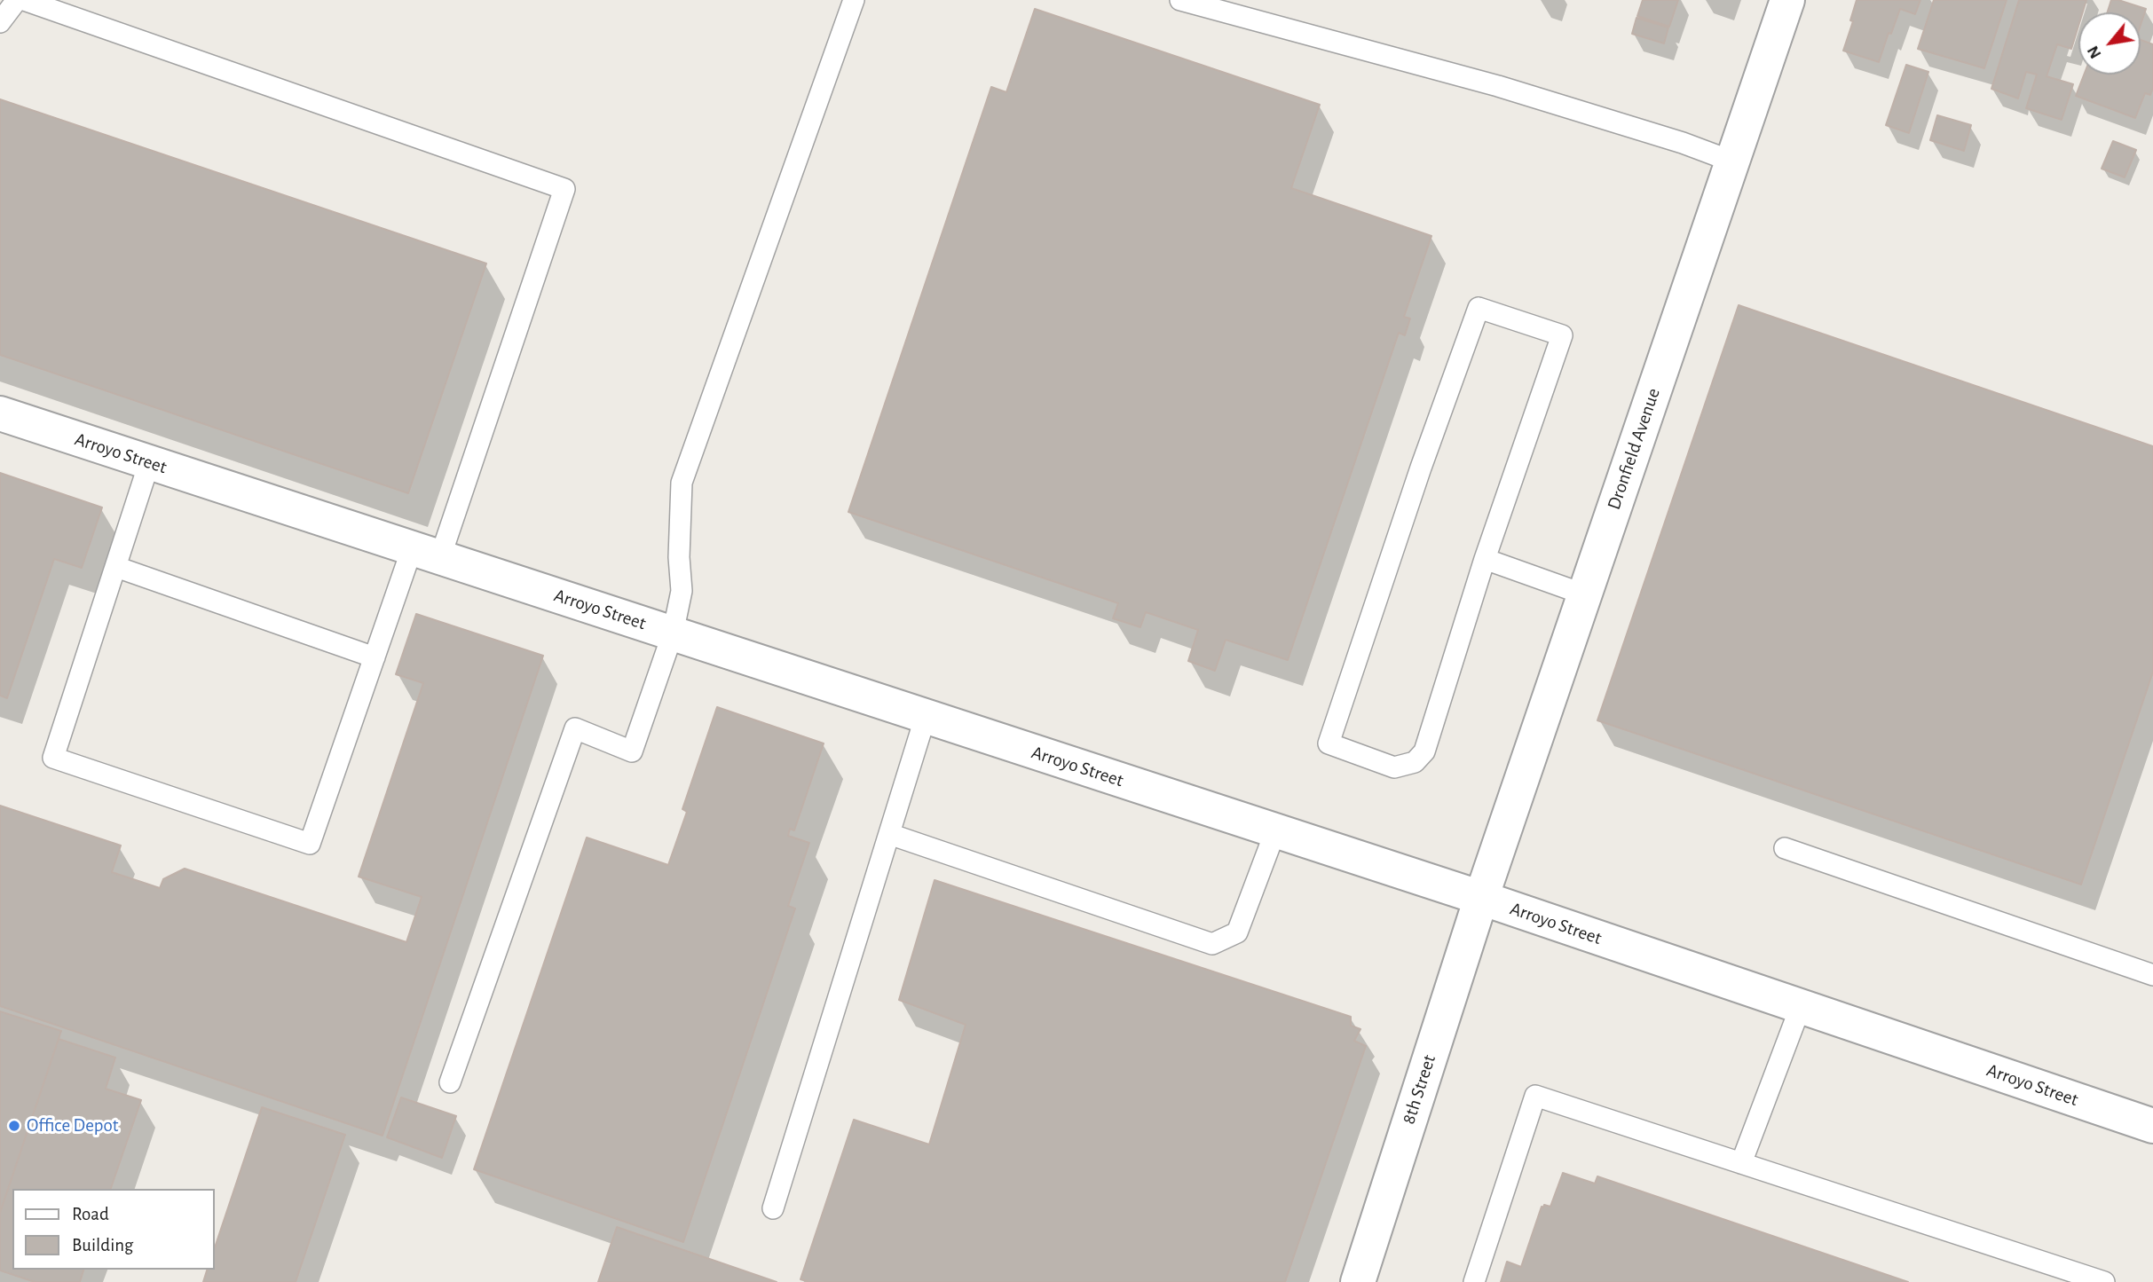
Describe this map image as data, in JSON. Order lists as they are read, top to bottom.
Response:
{
  "streets": {
    "street": ["Dronfield Avenue", "Arroyo Street", "8th Street"]
  },
  "crossings": [
    ["Dronfield Avenue", "Arroyo Street"],
    ["Dronfield Avenue", "8th Street"],
    ["Arroyo Street", "8th Street"]
  ],
  "places": ["Office Depot"],
  "legend": ["Road", "Building"],
  "north": "bottom left"
}
